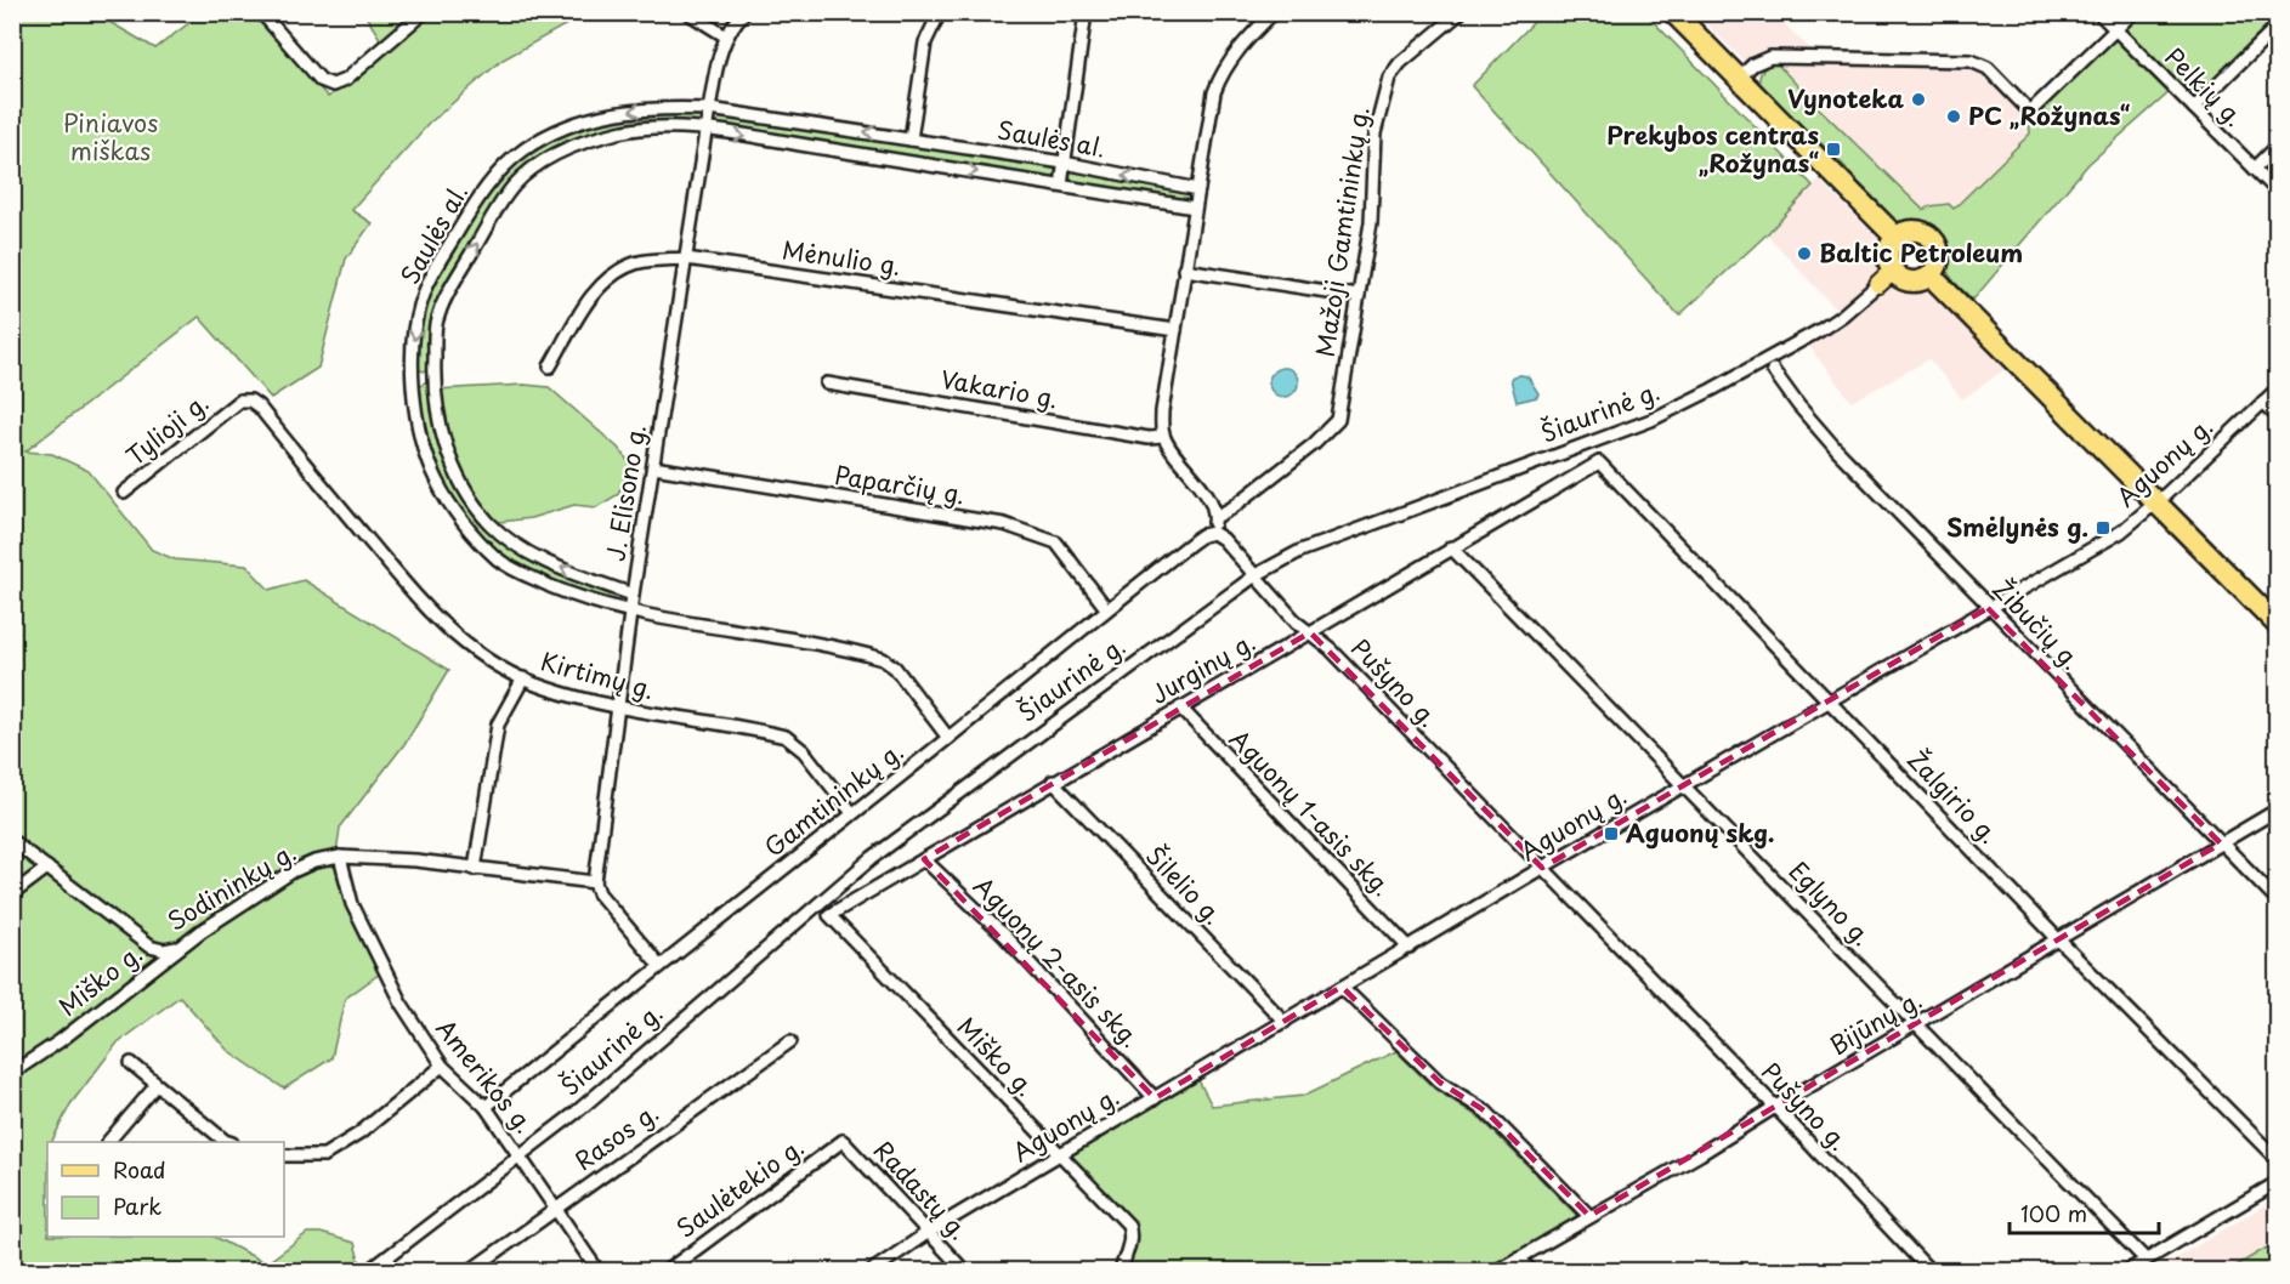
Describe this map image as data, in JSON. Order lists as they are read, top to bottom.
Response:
{
  "streets": {
    "street": [
      "Pelkių g.",
      "Saulės al.",
      "Mažoji Gamtininkų g.",
      "Mėnulio g.",
      "Vakario g.",
      "Šiaurinė g.",
      "Tylioji g.",
      "Aguonų g.",
      "Paparčių g.",
      "J. Elisono g.",
      "Žibučių g.",
      "Jurginų g.",
      "Kirtimų g.",
      "Pušyno g.",
      "Žalgirio g.",
      "Gamtininkų g.",
      "Aguonų 1-asis skg.",
      "Šilelio g.",
      "Sodininkų g.",
      "Eglyno g.",
      "Aguonų 2-asis skg.",
      "Miško g.",
      "Bijūnų g.",
      "Amerikos g.",
      "Rasos g.",
      "Saulėtekio g.",
      "Radastų g."
    ]
  },
  "crossings": [
    ["Saulės al.", "J. Elisono g."],
    ["Saulės al.", "Gamtininkų g."],
    ["Mėnulio g.", "J. Elisono g."],
    ["Šiaurinė g.", "Pušyno g."],
    ["Šiaurinė g.", "Amerikos g."],
    ["Tylioji g.", "Kirtimų g."],
    ["Aguonų g.", "Žibučių g."],
    ["Aguonų g.", "Pušyno g."],
    ["Aguonų g.", "Žalgirio g."],
    ["Aguonų g.", "Aguonų 1-asis skg."],
    ["Aguonų g.", "Šilelio g."],
    ["Aguonų g.", "Eglyno g."],
    ["Aguonų g.", "Aguonų 2-asis skg."],
    ["Aguonų g.", "Miško g."],
    ["Aguonų g.", "Radastų g."],
    ["Paparčių g.", "J. Elisono g."],
    ["Paparčių g.", "Gamtininkų g."],
    ["J. Elisono g.", "Kirtimų g."],
    ["J. Elisono g.", "Sodininkų g."],
    ["Žibučių g.", "Bijūnų g."],
    ["Jurginų g.", "Pušyno g."],
    ["Jurginų g.", "Žalgirio g."],
    ["Jurginų g.", "Aguonų 1-asis skg."],
    ["Jurginų g.", "Šilelio g."],
    ["Jurginų g.", "Eglyno g."],
    ["Jurginų g.", "Aguonų 2-asis skg."],
    ["Jurginų g.", "Miško g."],
    ["Kirtimų g.", "Gamtininkų g."],
    ["Pušyno g.", "Gamtininkų g."],
    ["Pušyno g.", "Bijūnų g."],
    ["Žalgirio g.", "Bijūnų g."],
    ["Gamtininkų g.", "Amerikos g."],
    ["Sodininkų g.", "Miško g."],
    ["Sodininkų g.", "Amerikos g."],
    ["Eglyno g.", "Bijūnų g."],
    ["Amerikos g.", "Rasos g."],
    ["Saulėtekio g.", "Radastų g."]
  ],
  "parks": ["Piniavos miškas"],
  "places": {
    "other": ["Vynoteka", "PC „Rožynas“", "Baltic Petroleum"],
    "transit": ["Prekybos centras „Rožynas“", "Smėlynės g.", "Aguonų skg."]
  },
  "legend": ["Road", "Park"],
  "scale_bar": "100 m"
}
